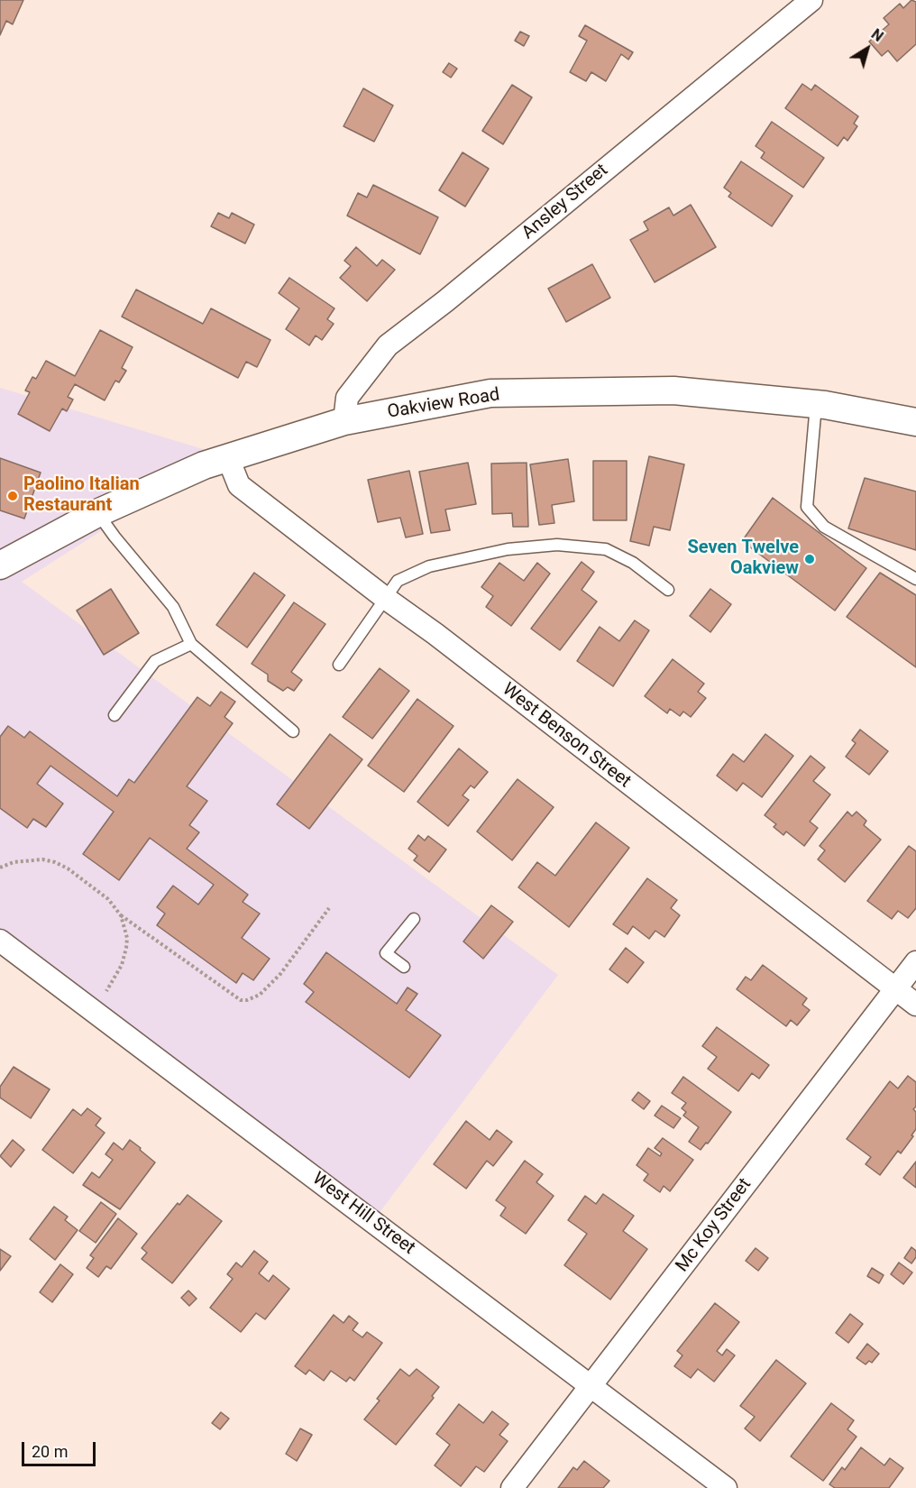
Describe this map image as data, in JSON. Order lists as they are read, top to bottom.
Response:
{
  "streets": {
    "street": [
      "Ansley Street",
      "Oakview Road",
      "West Benson Street",
      "West Hill Street",
      "Mc Koy Street"
    ]
  },
  "crossings": [
    ["Ansley Street", "Oakview Road"],
    ["Oakview Road", "West Benson Street"],
    ["West Benson Street", "Mc Koy Street"],
    ["West Hill Street", "Mc Koy Street"]
  ],
  "places": ["Paolino Italian Restaurant", "Seven Twelve Oakview"],
  "scale_bar": "20 m",
  "north": "top right"
}
